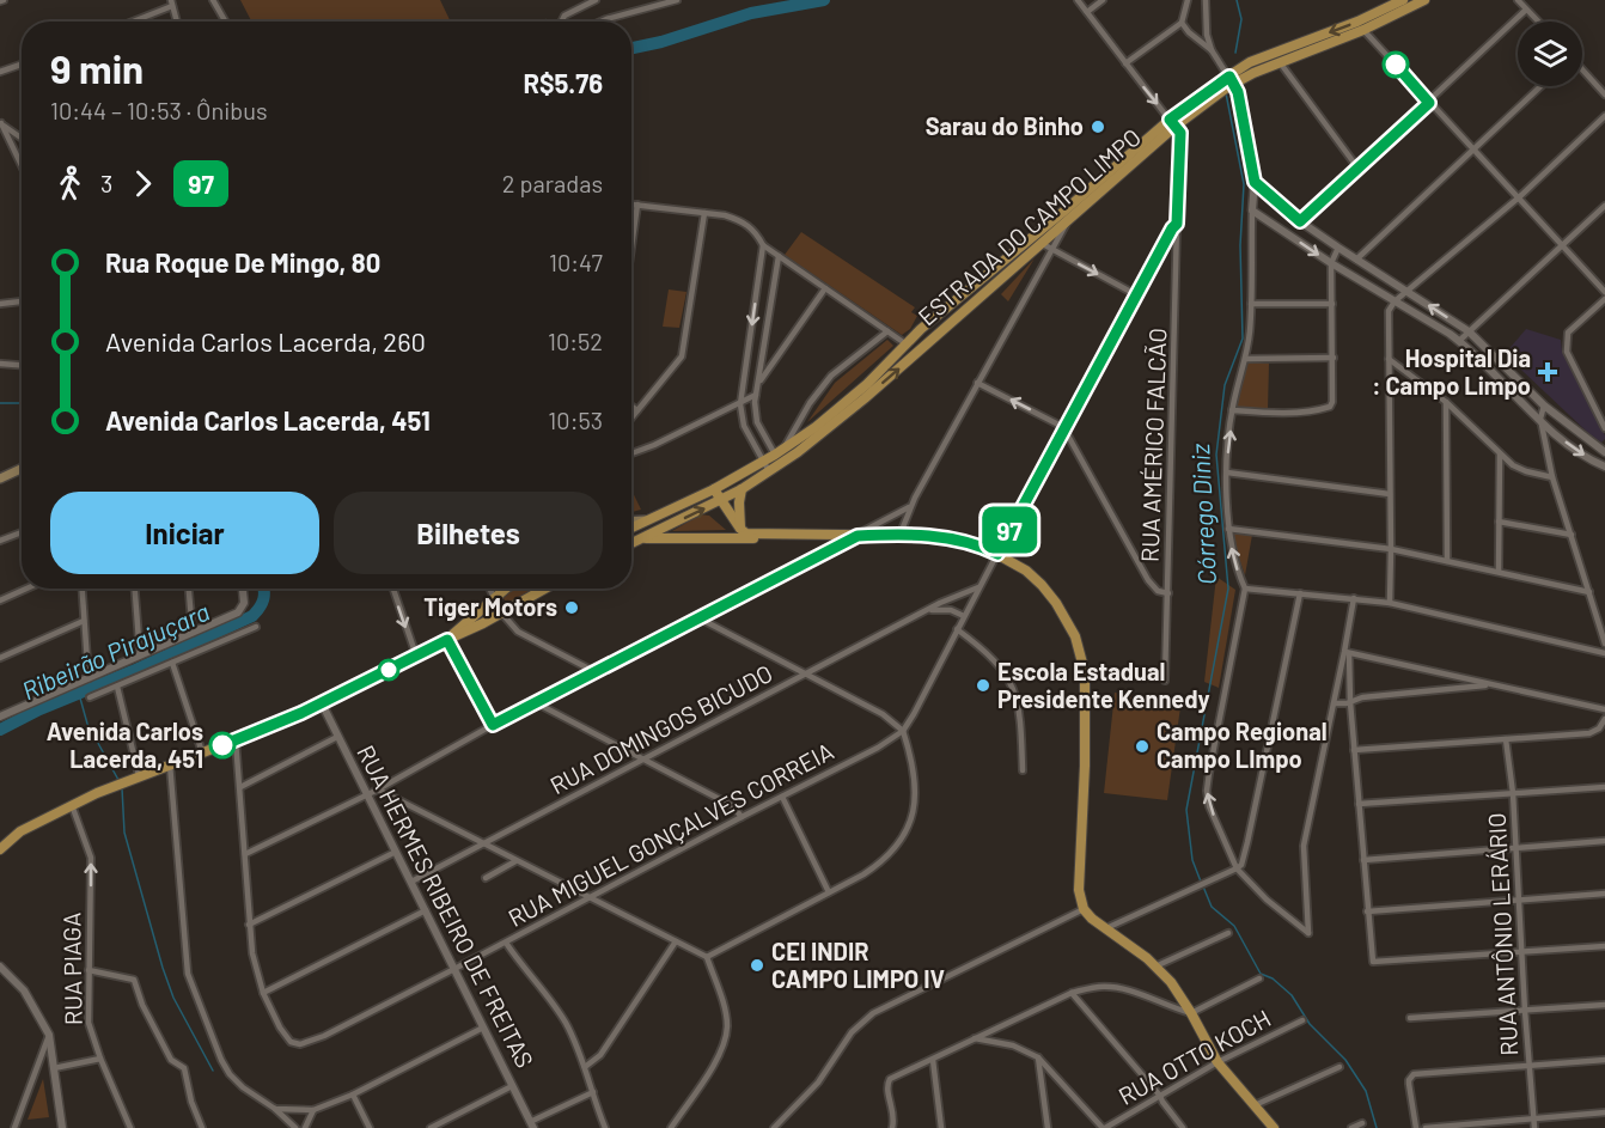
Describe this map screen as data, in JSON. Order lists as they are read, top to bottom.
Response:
{
  "streets": {
    "main road": ["ESTRADA DO CAMPO LIMPO"],
    "street": [
      "RUA AMÉRICO FALCÃO",
      "RUA DOMINGOS BICUDO",
      "RUA MIGUEL GONÇALVES CORREIA",
      "RUA HERMES RIBEIRO DE FREITAS",
      "RUA ANTÔNIO LERÁRIO",
      "RUA PIAGA",
      "RUA OTTO KOCH"
    ]
  },
  "crossings": [
    ["ESTRADA DO CAMPO LIMPO", "RUA AMÉRICO FALCÃO"],
    ["RUA DOMINGOS BICUDO", "RUA HERMES RIBEIRO DE FREITAS"],
    ["RUA MIGUEL GONÇALVES CORREIA", "RUA HERMES RIBEIRO DE FREITAS"]
  ],
  "one_way": ["RUA PIAGA"],
  "water": ["Córrego Diniz", "Ribeirão Pirajuçara"],
  "places": {
    "other": [
      "Sarau do Binho",
      "Tiger Motors",
      "Escola Estadual Presidente Kennedy",
      "Avenida Carlos Lacerda, 451",
      "Campo Regional Campo LImpo",
      "CEI INDIR CAMPO LIMPO IV"
    ],
    "health": ["Hospital Dia : Campo Limpo"]
  },
  "lines": ["bus line 97"],
  "page": {
    "on_map": "97",
    "heading": ["9 min", "10:44 – 10:53 · Ônibus", "R$5.76"],
    "legs": ["3", "97", "2 paradas"],
    "list": [
      {
        "name": "Rua Roque De Mingo, 80",
        "value": "10:47"
      },
      {
        "name": "Avenida Carlos Lacerda, 260",
        "value": "10:52"
      },
      {
        "name": "Avenida Carlos Lacerda, 451",
        "value": "10:53"
      }
    ],
    "buttons": ["Iniciar", "Bilhetes"]
  }
}
